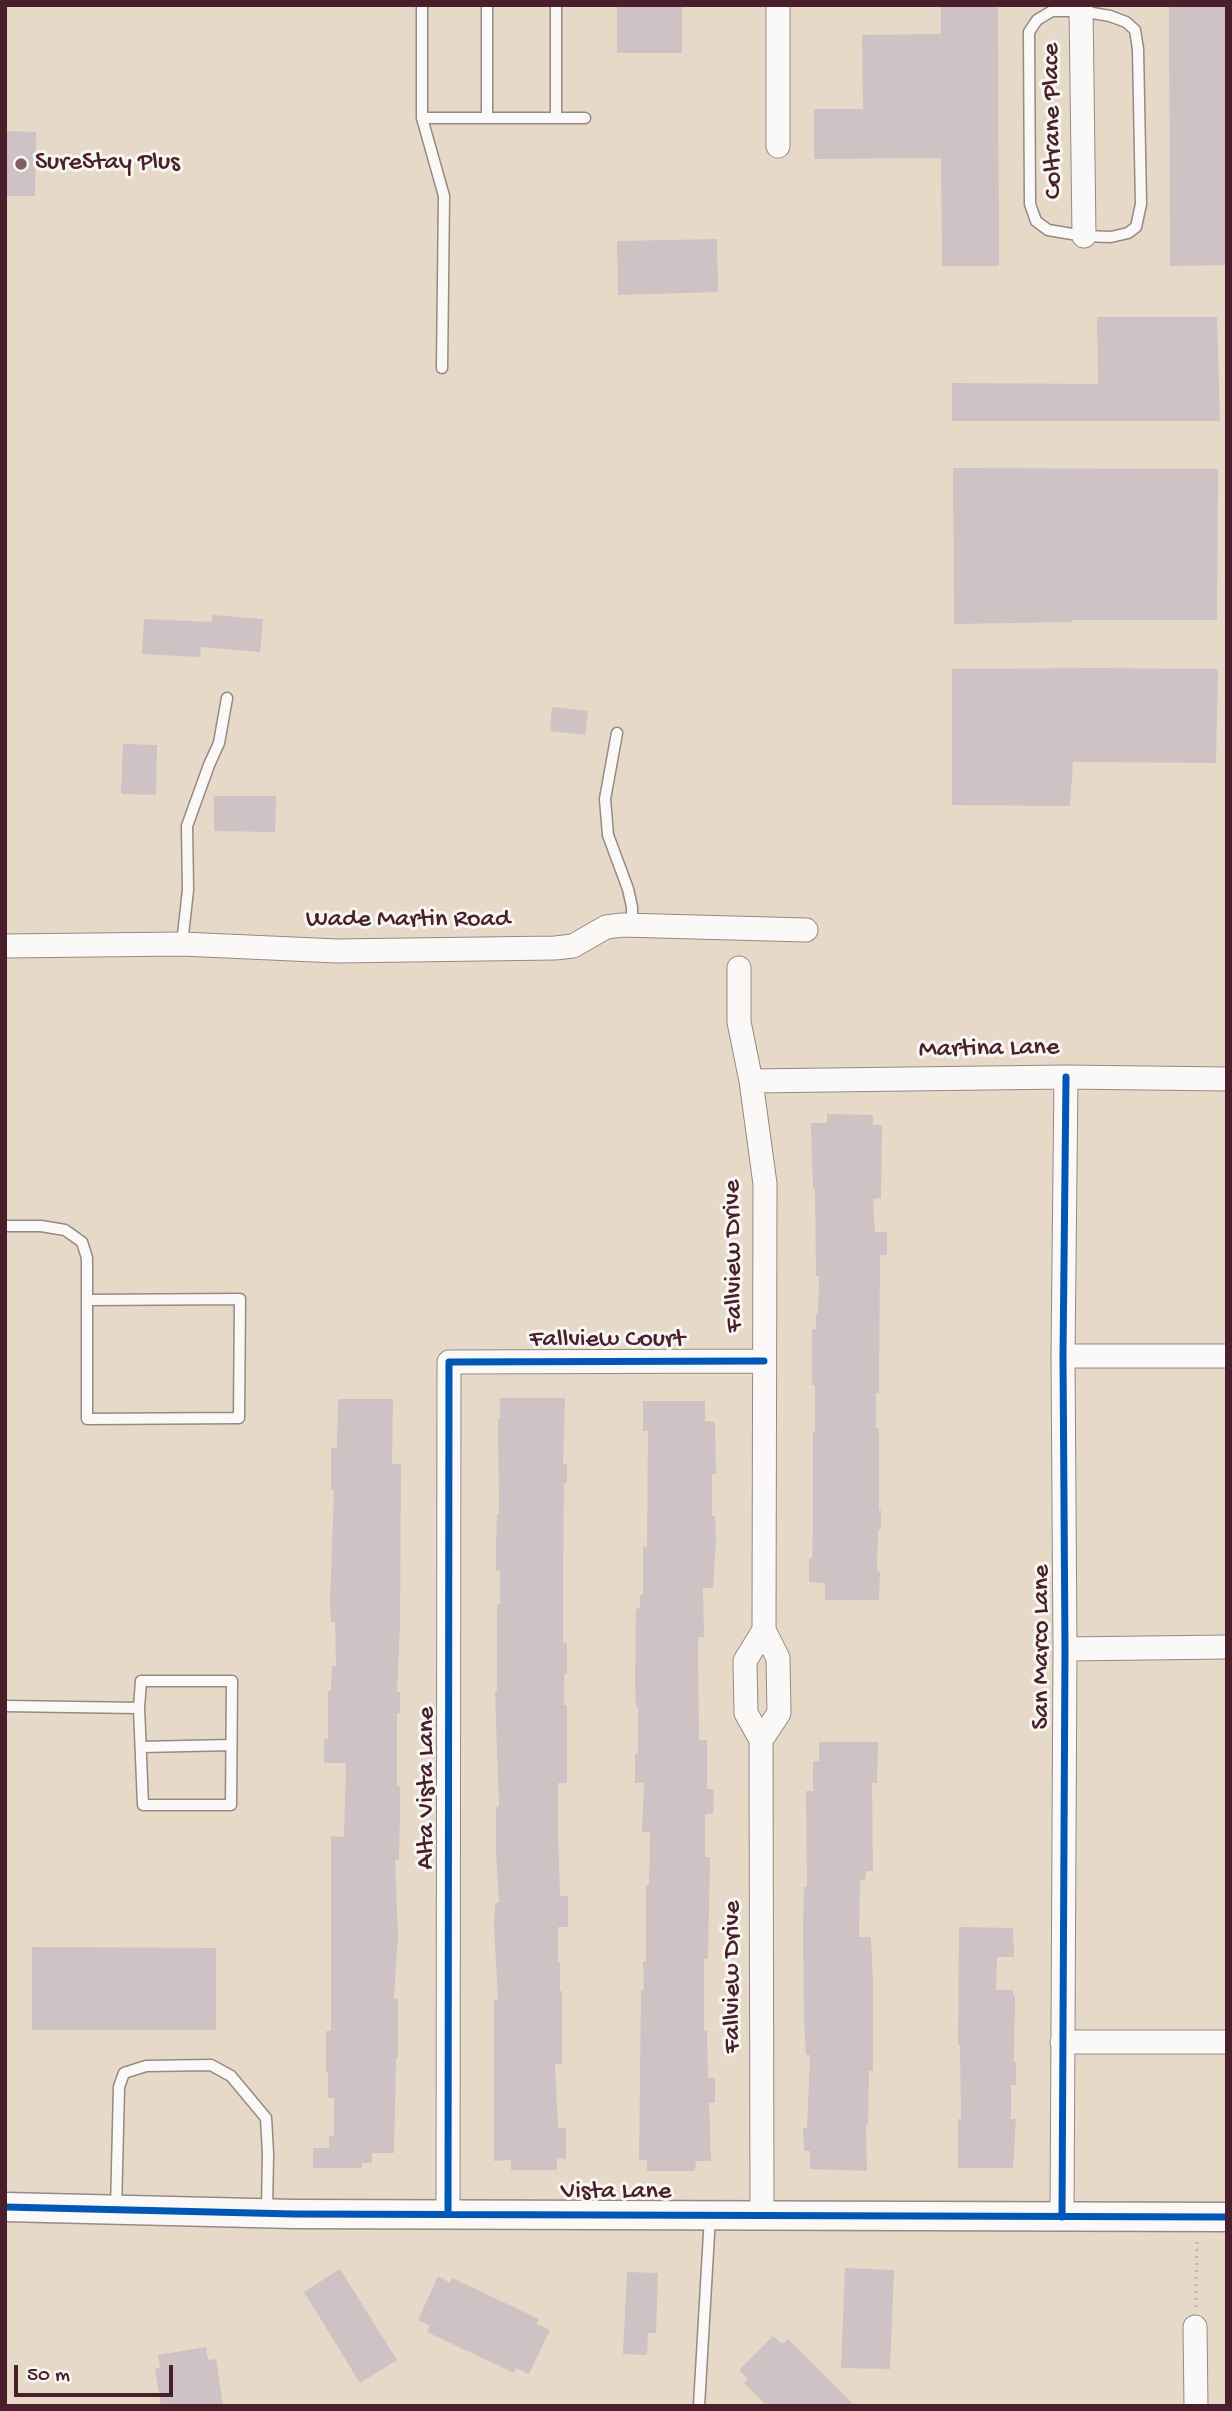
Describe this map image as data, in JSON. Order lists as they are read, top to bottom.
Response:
{
  "streets": {
    "street": [
      "Coltrane Place",
      "Wade Martin Road",
      "Martina Lane",
      "Fallview Drive",
      "Fallview Court",
      "San Marco Lane",
      "Alta Vista Lane",
      "Vista Lane"
    ]
  },
  "crossings": [
    ["Martina Lane", "Fallview Drive"],
    ["Martina Lane", "San Marco Lane"],
    ["Fallview Drive", "Fallview Court"],
    ["Fallview Drive", "Vista Lane"],
    ["Fallview Court", "Alta Vista Lane"],
    ["San Marco Lane", "Vista Lane"],
    ["Alta Vista Lane", "Vista Lane"]
  ],
  "places": ["SureStay Plus"],
  "scale_bar": "50 m"
}
